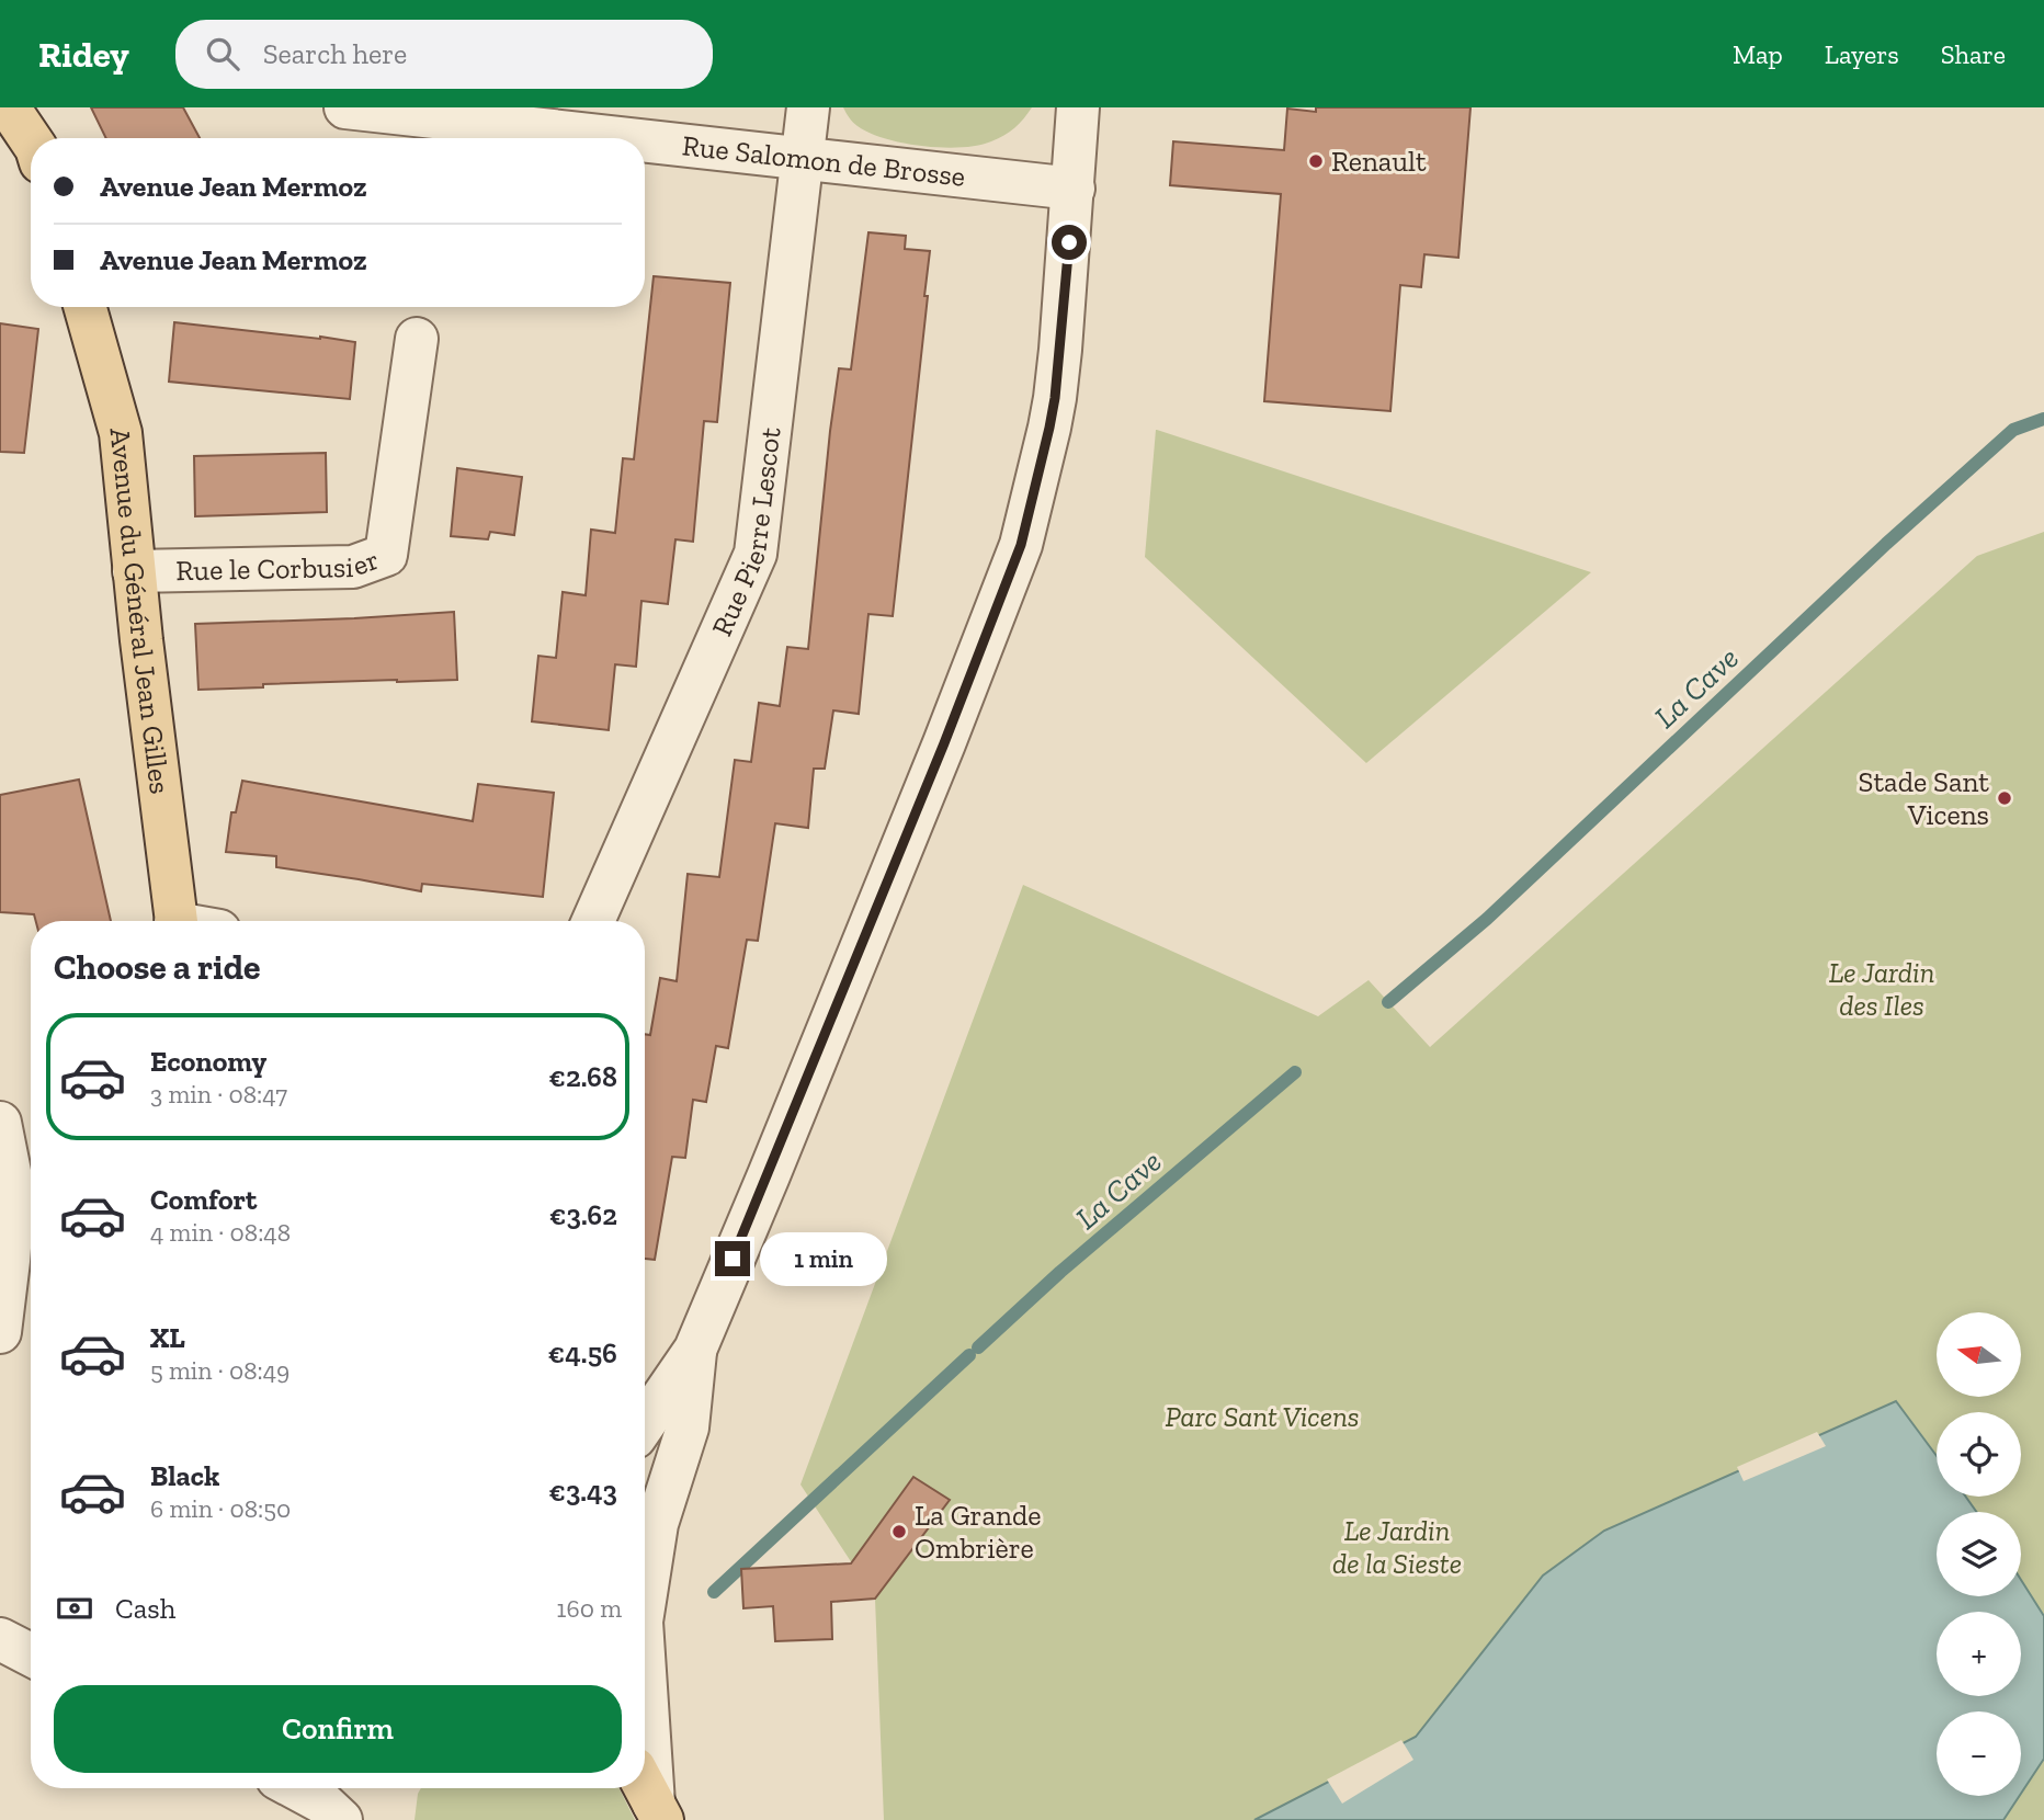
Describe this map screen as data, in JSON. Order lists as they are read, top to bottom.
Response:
{
  "streets": {
    "main road": ["Avenue du Général Jean Gilles"],
    "street": ["Rue Salomon de Brosse", "Rue Pierre Lescot", "Rue le Corbusier"]
  },
  "crossings": [
    ["Rue Salomon de Brosse", "Rue Pierre Lescot"],
    ["Rue le Corbusier", "Avenue du Général Jean Gilles"]
  ],
  "water": ["La Cave"],
  "parks": ["Le Jardin des Iles", "Parc Sant Vicens", "Le Jardin de la Sieste"],
  "places": ["Renault", "Stade Sant Vicens", "La Grande Ombrière"],
  "north": "left",
  "page": {
    "header": "Ridey",
    "search": "Search here",
    "nav": ["Map", "Layers", "Share"],
    "banner": ["Avenue Jean Mermoz", "Avenue Jean Mermoz"],
    "heading": "Choose a ride",
    "list": [
      {
        "name": "Economy",
        "note": "3 min · 08:47",
        "value": "€2.68"
      },
      {
        "name": "Comfort",
        "note": "4 min · 08:48",
        "value": "€3.62"
      },
      {
        "name": "XL",
        "note": "5 min · 08:49",
        "value": "€4.56"
      },
      {
        "name": "Black",
        "note": "6 min · 08:50",
        "value": "€3.43"
      }
    ],
    "bubble": "1 min",
    "map_buttons": ["+", "−"],
    "pay": ["Cash", "160 m"],
    "buttons": "Confirm"
  }
}
